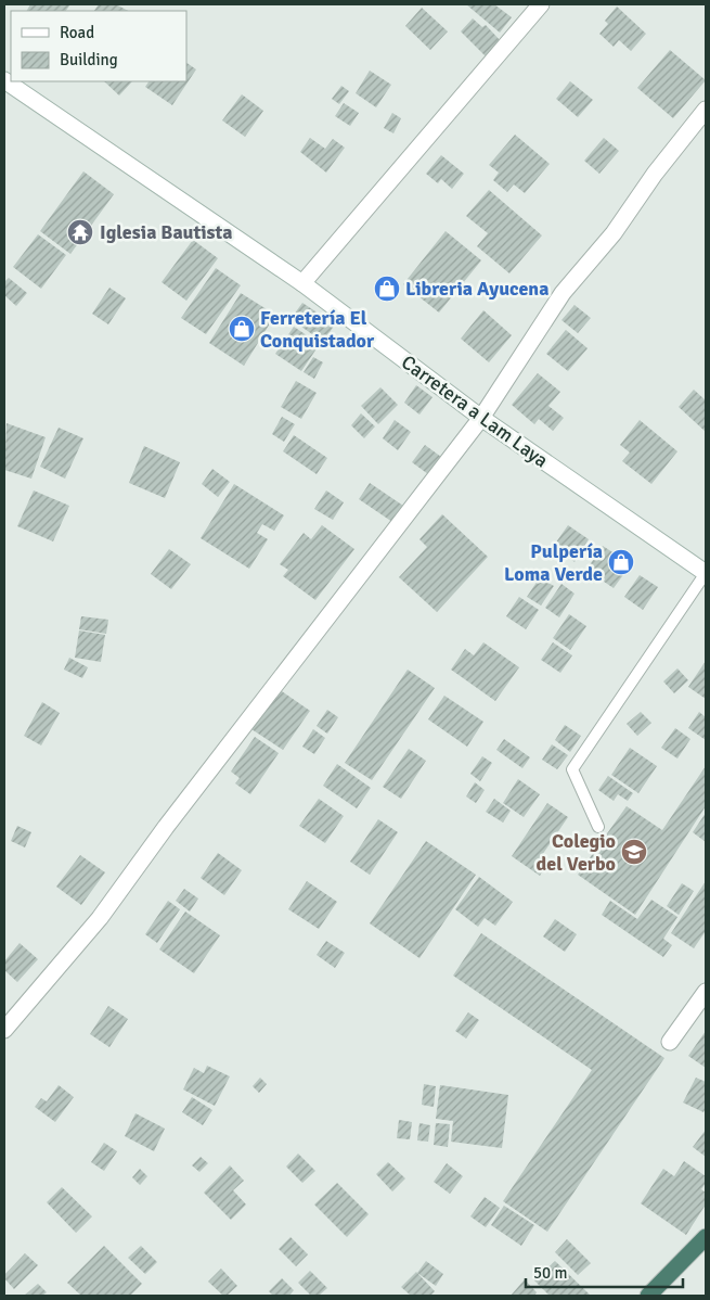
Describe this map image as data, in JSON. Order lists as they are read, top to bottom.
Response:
{
  "streets": {
    "street": ["Carretera a Lam Laya"]
  },
  "places": {
    "temple": ["Iglesia Bautista"],
    "shop": ["Libreria Ayucena", "Ferretería El Conquistador", "Pulpería Loma Verde"],
    "school or university": ["Colegio del Verbo"]
  },
  "legend": ["Road", "Building"],
  "scale_bar": "50 m"
}
